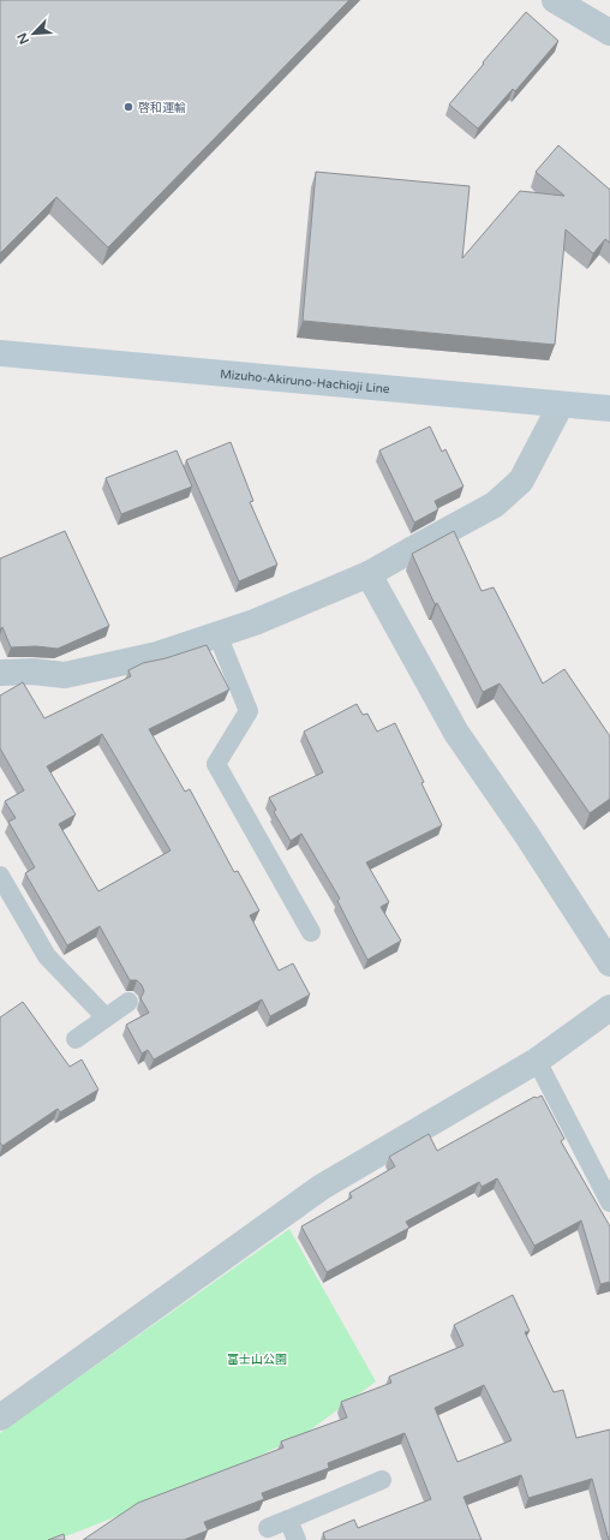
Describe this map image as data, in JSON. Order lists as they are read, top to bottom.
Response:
{
  "streets": {
    "main road": ["Mizuho-Akiruno-Hachioji Line"]
  },
  "parks": ["富士山公園"],
  "places": ["啓和運輸"],
  "north": "bottom left"
}
